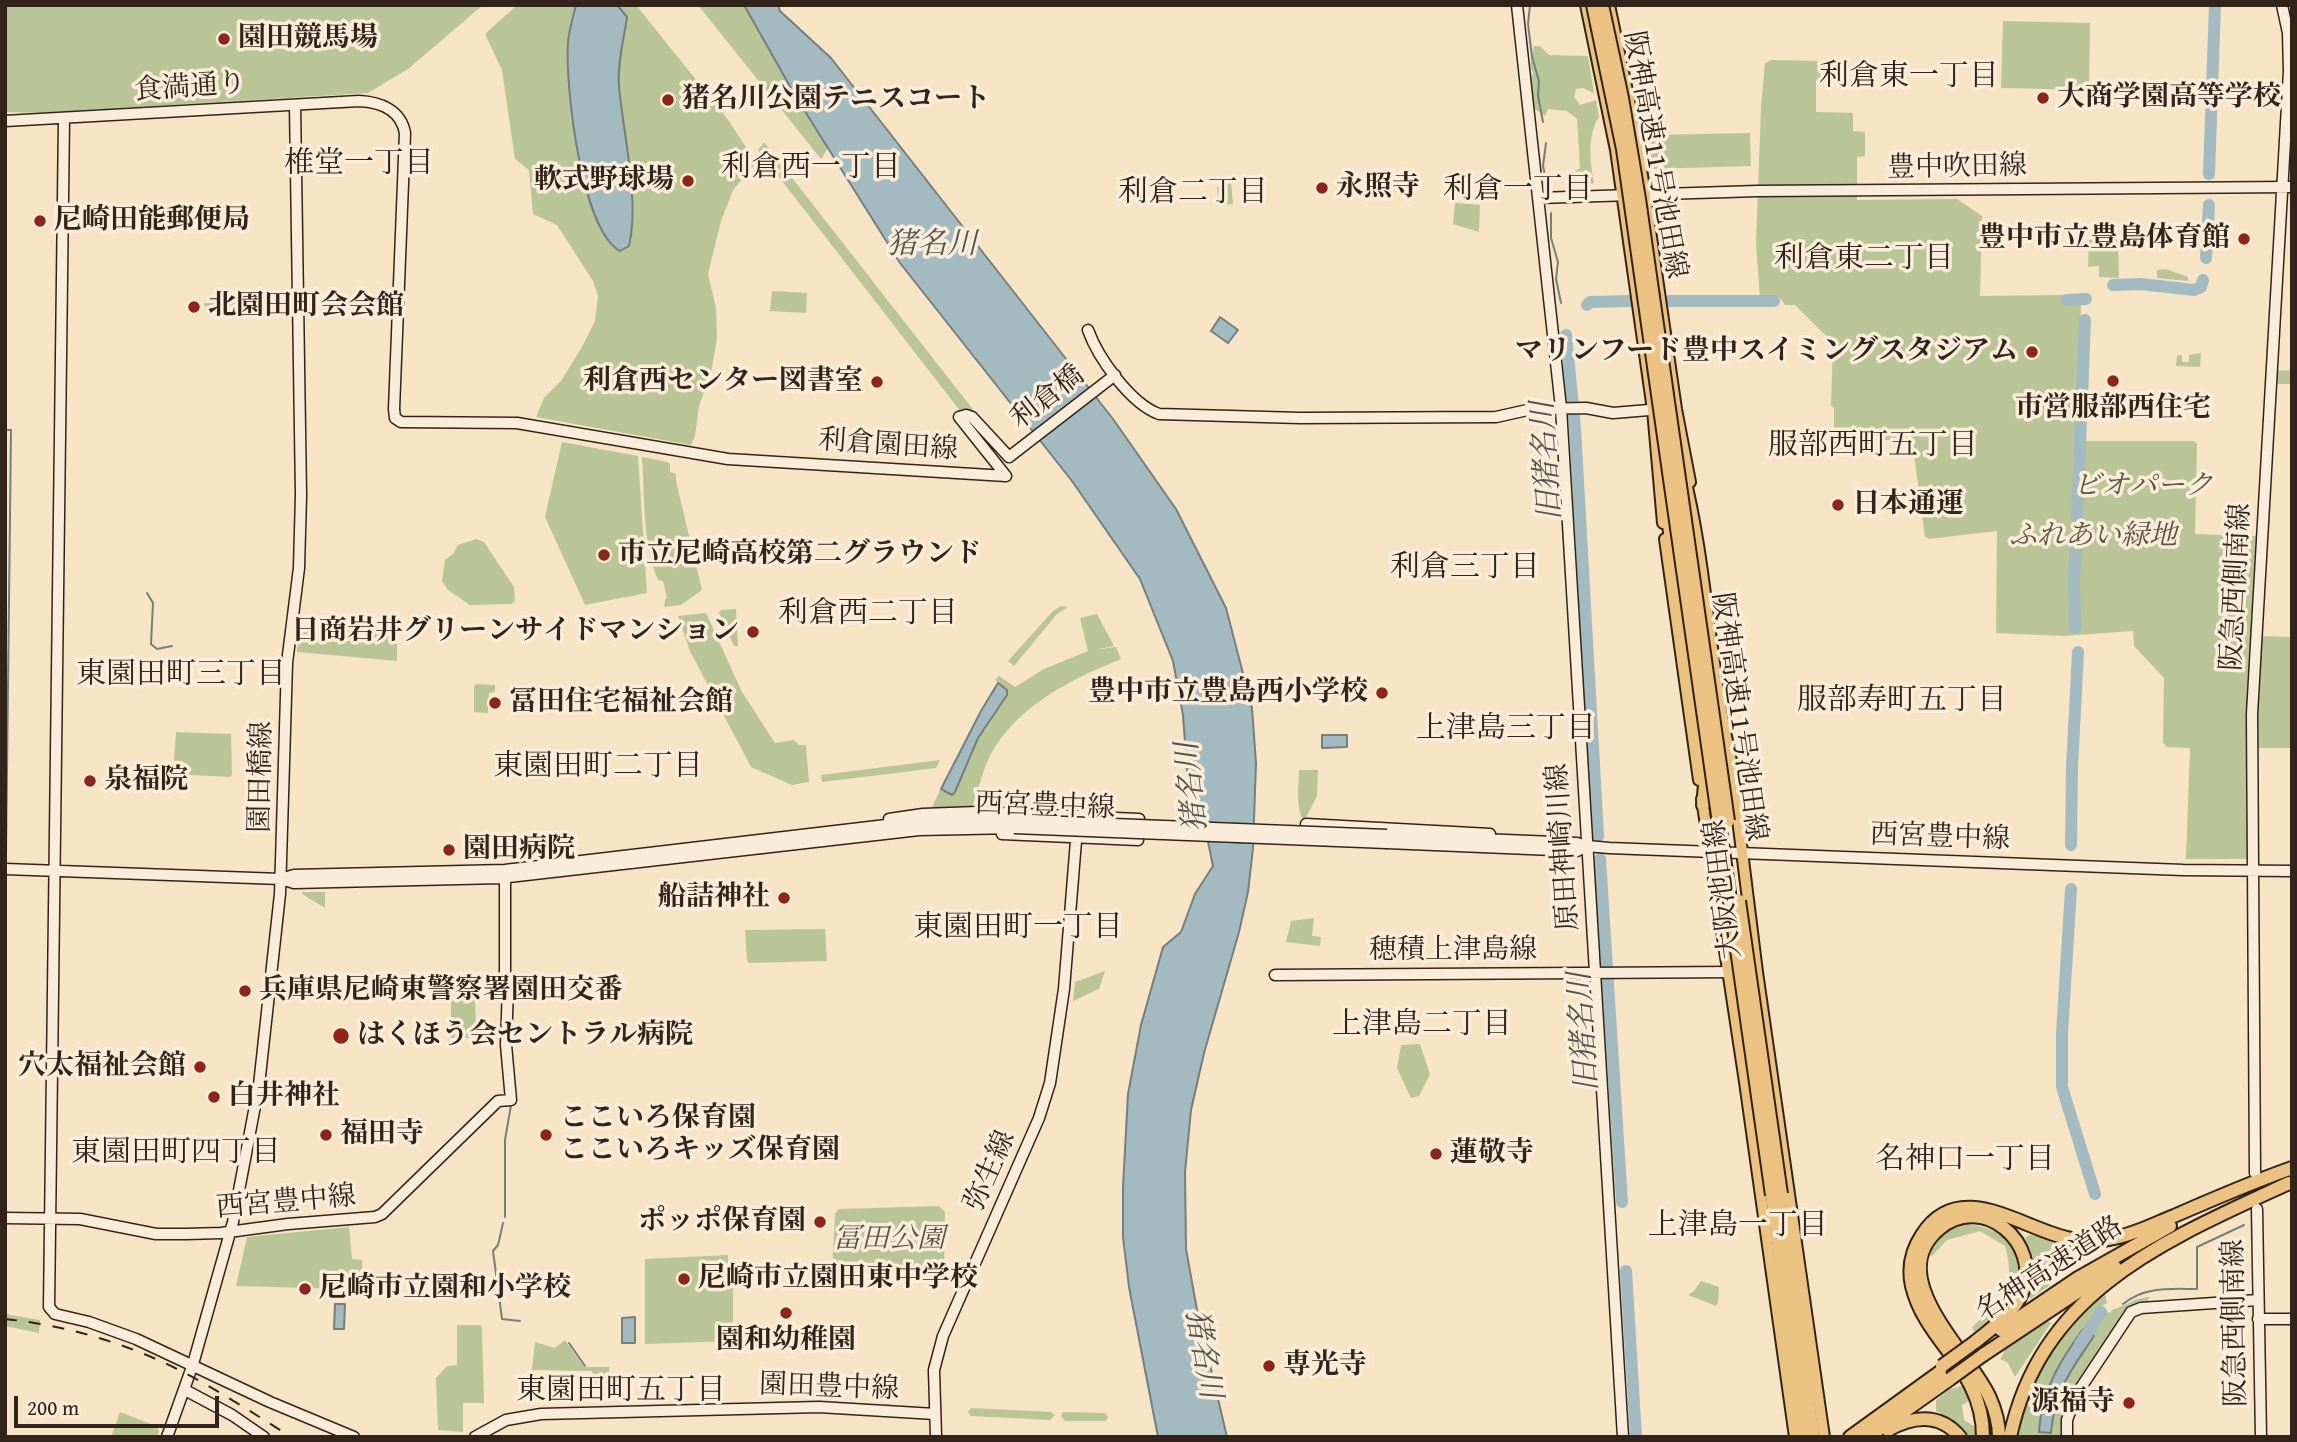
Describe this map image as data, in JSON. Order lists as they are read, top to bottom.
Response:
{
  "streets": {
    "highway": ["阪神高速11号池田線", "名神高速道路"],
    "main road": ["大阪池田線"],
    "street": [
      "食満通り",
      "豊中吹田線",
      "利倉橋",
      "利倉園田線",
      "阪急西側南線",
      "園田橋線",
      "西宮豊中線",
      "原田神崎川線",
      "穂積上津島線",
      "弥生線",
      "園田豊中線"
    ]
  },
  "crossings": [
    ["食満通り", "利倉園田線"],
    ["食満通り", "園田橋線"],
    ["阪神高速11号池田線", "大阪池田線"],
    ["豊中吹田線", "阪急西側南線"],
    ["豊中吹田線", "原田神崎川線"],
    ["豊中吹田線", "大阪池田線"],
    ["利倉橋", "利倉園田線"],
    ["阪急西側南線", "西宮豊中線"],
    ["園田橋線", "西宮豊中線"],
    ["西宮豊中線", "原田神崎川線"],
    ["西宮豊中線", "大阪池田線"],
    ["原田神崎川線", "穂積上津島線"],
    ["大阪池田線", "穂積上津島線"],
    ["弥生線", "園田豊中線"]
  ],
  "districts": [
    "利倉東一丁目",
    "椎堂一丁目",
    "利倉西一丁目",
    "利倉一丁目",
    "利倉二丁目",
    "利倉東二丁目",
    "服部西町五丁目",
    "利倉三丁目",
    "利倉西二丁目",
    "東園田町三丁目",
    "服部寿町五丁目",
    "上津島三丁目",
    "東園田町二丁目",
    "東園田町一丁目",
    "上津島二丁目",
    "東園田町四丁目",
    "名神口一丁目",
    "上津島一丁目",
    "東園田町五丁目"
  ],
  "water": ["猪名川", "旧猪名川"],
  "parks": ["ビオパーク", "ふれあい緑地", "冨田公園"],
  "places": [
    "園田競馬場",
    "大商学園高等学校",
    "猪名川公園テニスコート",
    "軟式野球場",
    "永照寺",
    "尼崎田能郵便局",
    "豊中市立豊島体育館",
    "北園田町会会館",
    "マリンフード豊中スイミングスタジアム",
    "市営服部西住宅",
    "利倉西センター図書室",
    "日本通運",
    "市立尼崎高校第二グラウンド",
    "日商岩井グリーンサイドマンション",
    "豊中市立豊島西小学校",
    "冨田住宅福祉会館",
    "泉福院",
    "園田病院",
    "船詰神社",
    "兵庫県尼崎東警察署園田交番",
    "はくほう会セントラル病院",
    "穴太福祉会館",
    "白井神社",
    "福田寺",
    "ここいろ保育園 ここいろキッズ保育園",
    "蓮敬寺",
    "ポッポ保育園",
    "尼崎市立園田東中学校",
    "尼崎市立園和小学校",
    "園和幼稚園",
    "専光寺",
    "源福寺"
  ],
  "scale_bar": "200 m"
}
